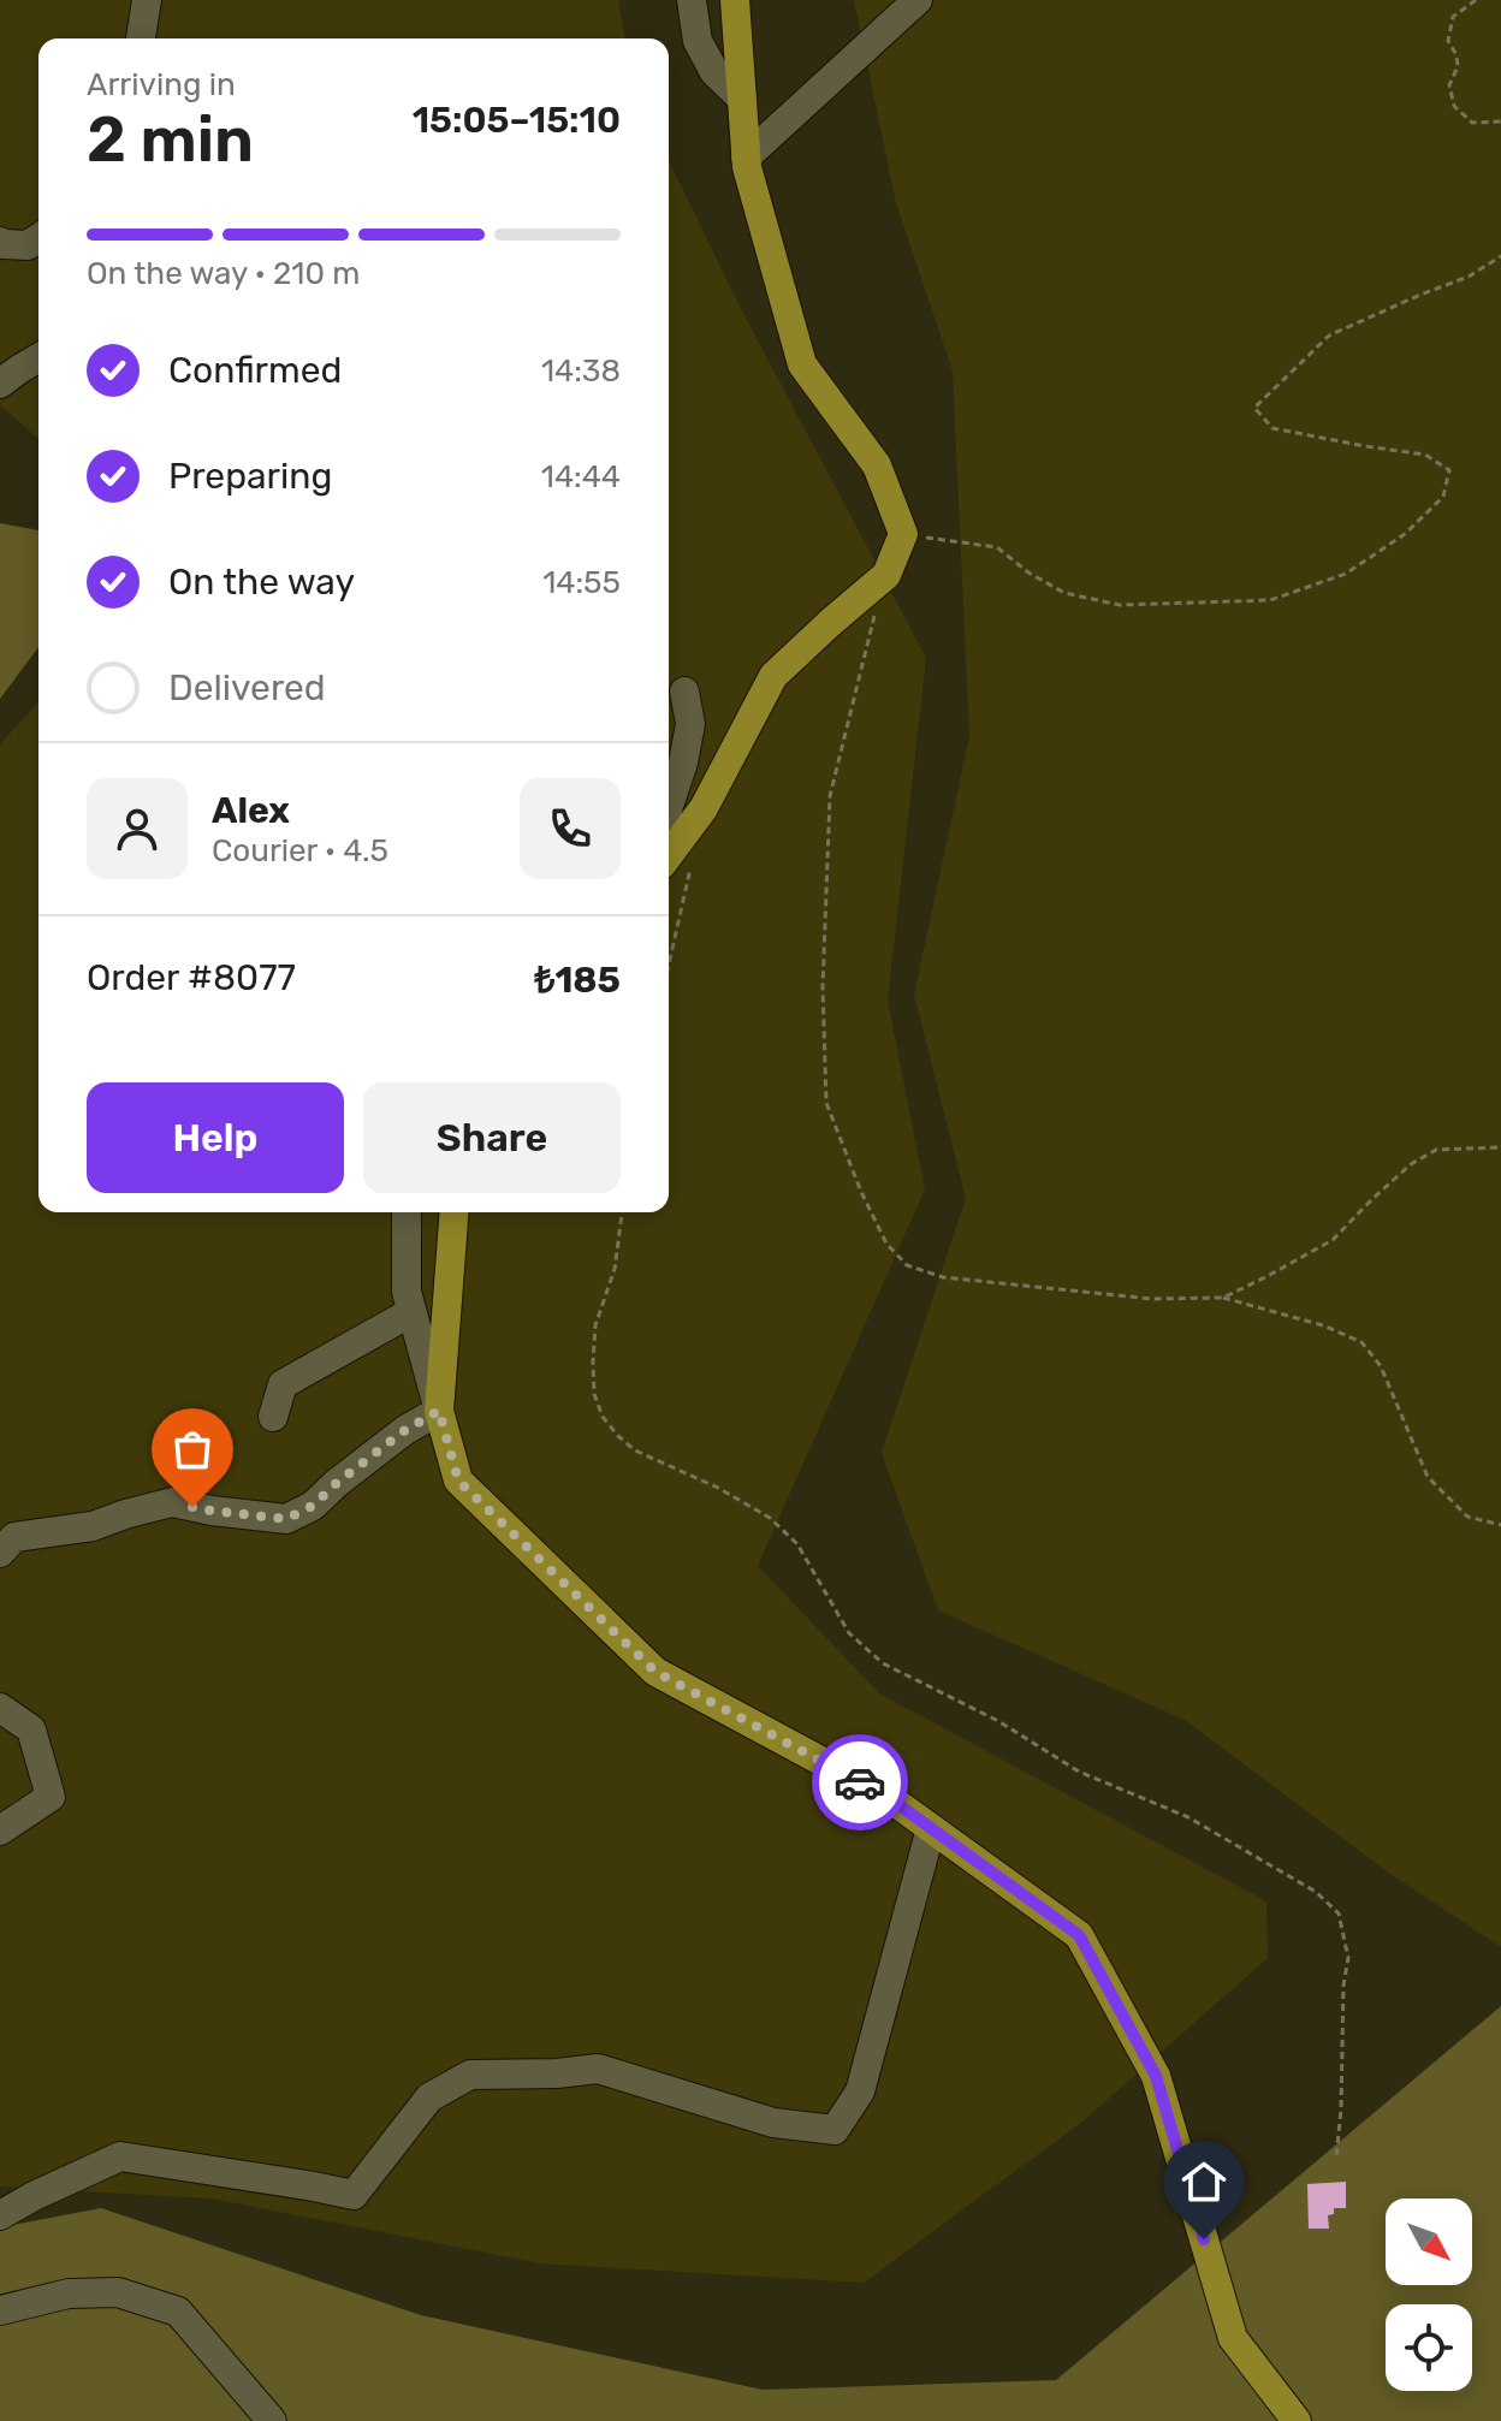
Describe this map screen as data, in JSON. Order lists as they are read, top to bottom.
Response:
{
  "north": "bottom right",
  "page": {
    "heading": ["2 min", "Arriving in", "15:05–15:10"],
    "panel": [
      "Alex",
      "Courier · 4.5",
      "Order #8077",
      "₺185"
    ],
    "bar": "On the way · 210 m",
    "list": [
      ["Confirmed", "14:38"],
      ["Preparing", "14:44"],
      ["On the way", "14:55"],
      "Delivered"
    ],
    "buttons": ["Help", "Share"]
  }
}
